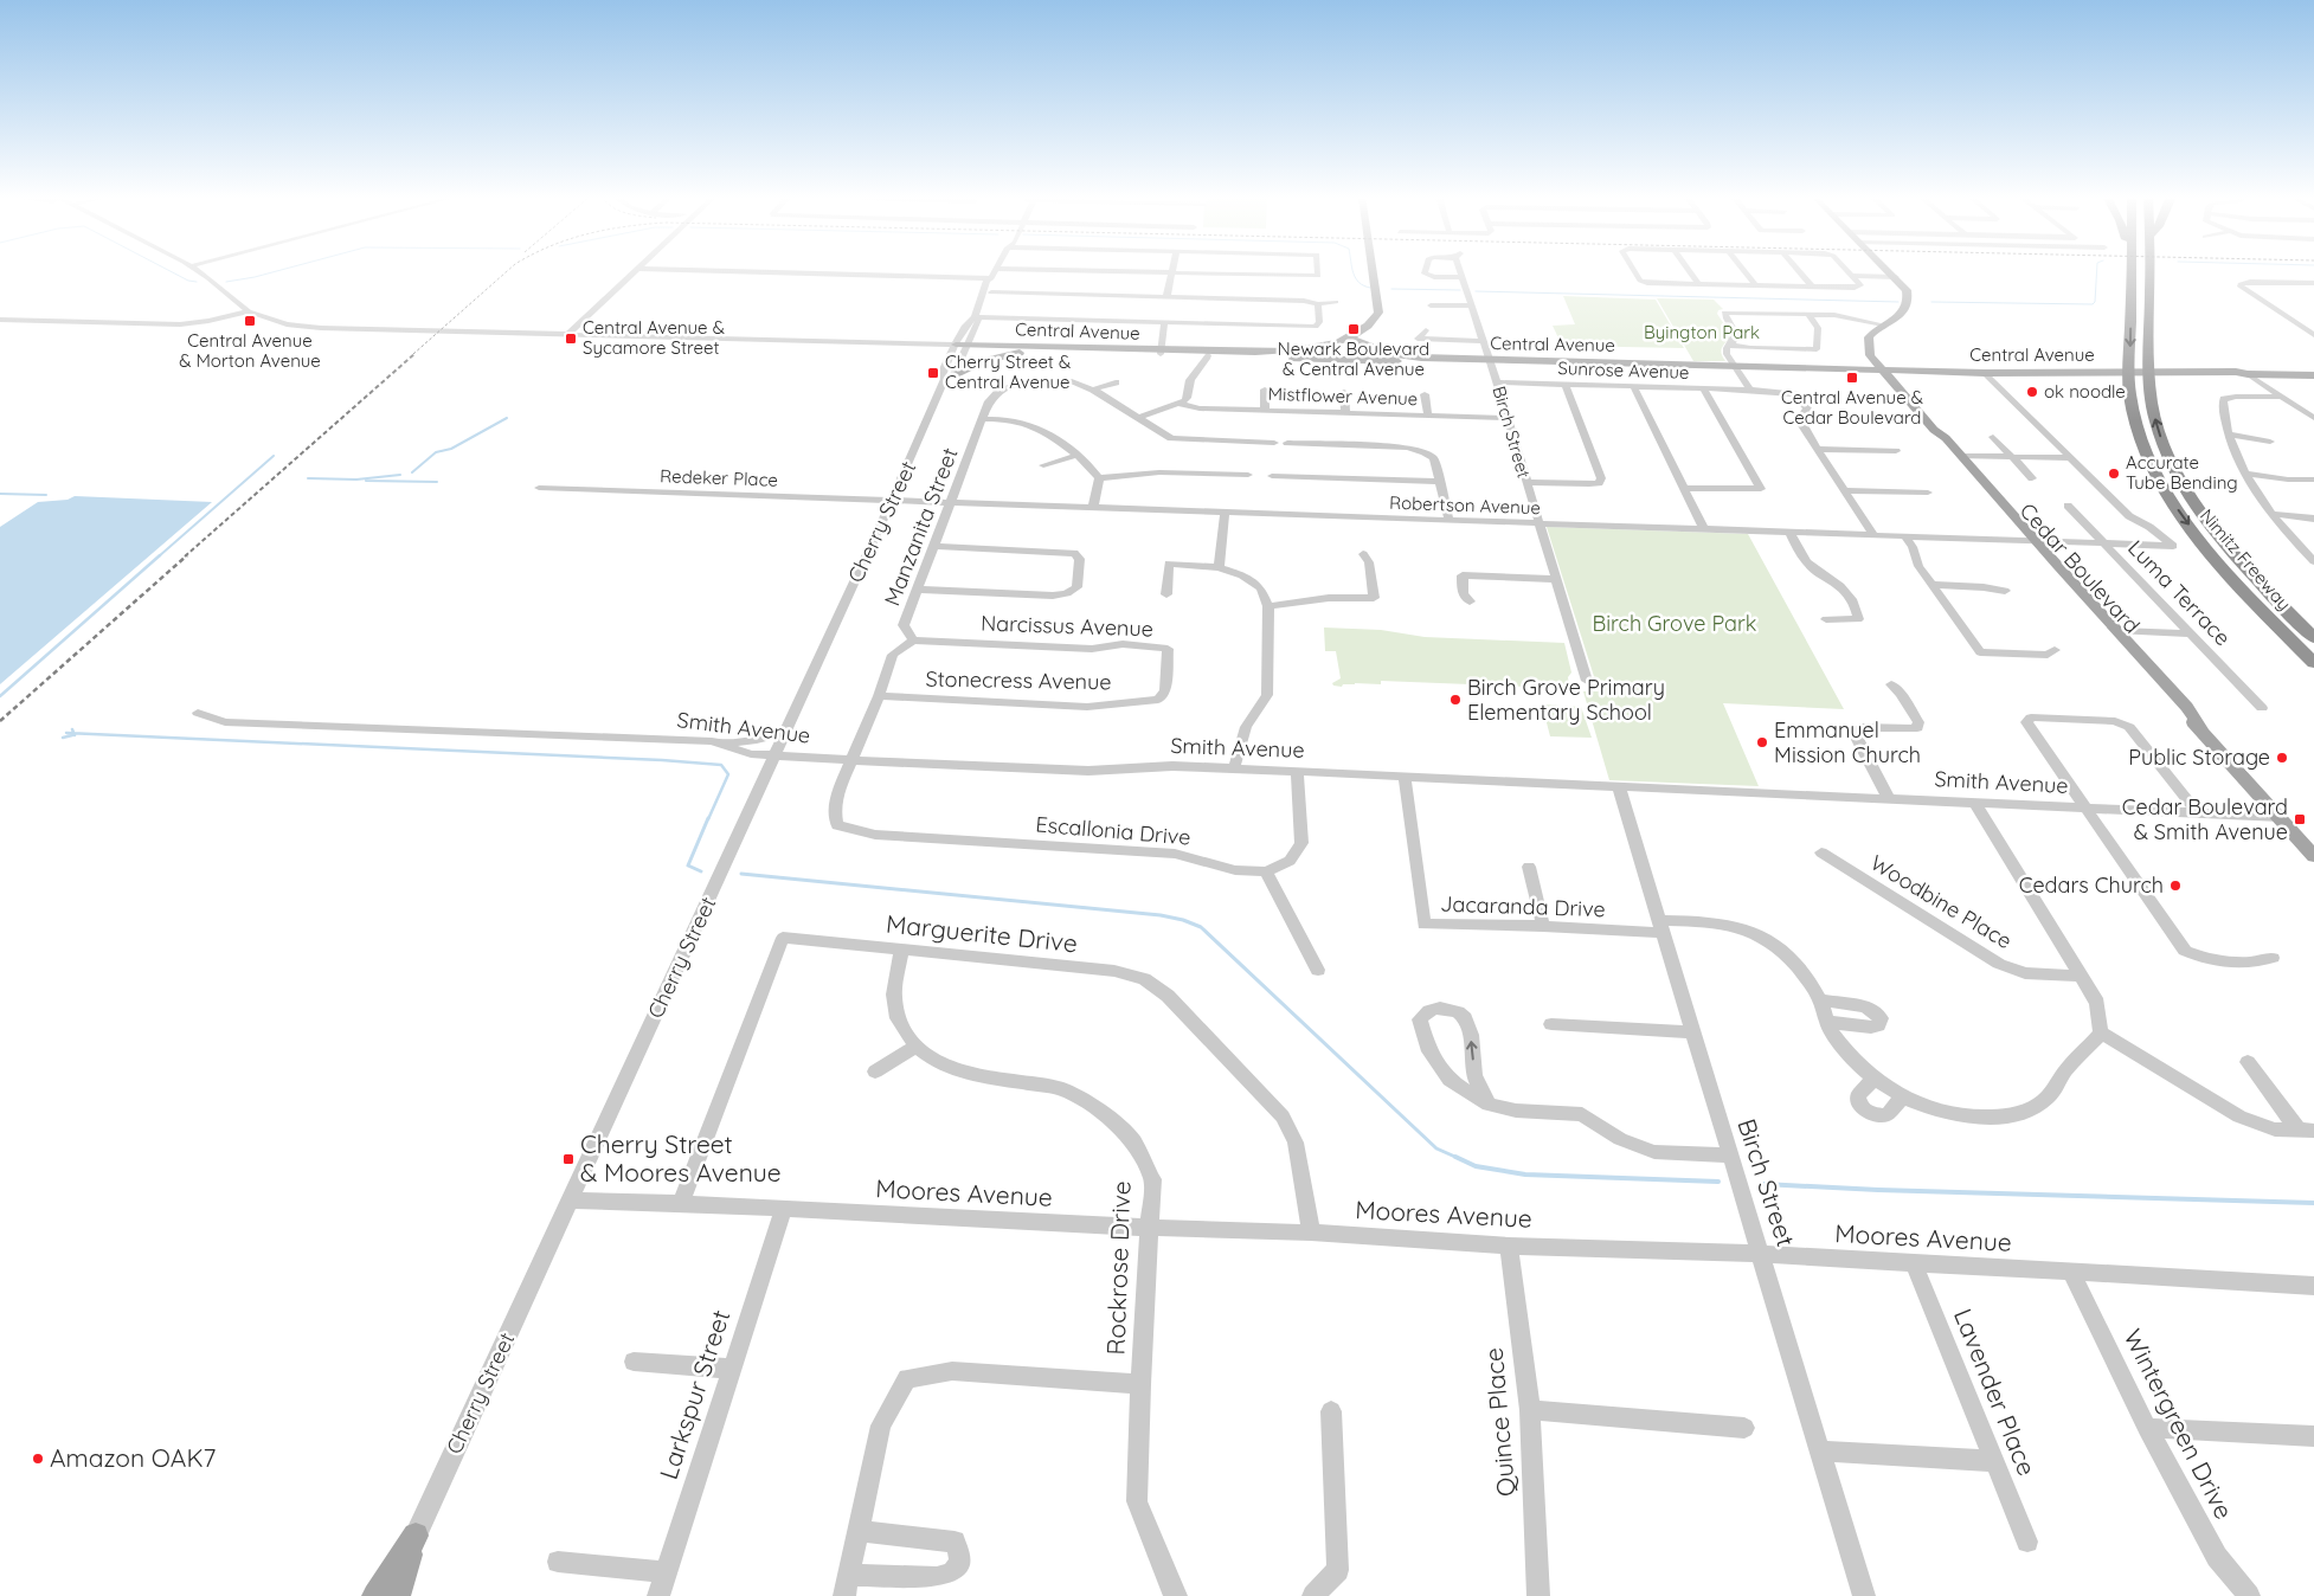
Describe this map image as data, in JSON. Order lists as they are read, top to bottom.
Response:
{
  "streets": {
    "highway": ["Nimitz Freeway"],
    "main road": ["Central Avenue", "Cherry Street", "Cedar Boulevard"],
    "street": [
      "Sunrose Avenue",
      "Mistflower Avenue",
      "Birch Street",
      "Redeker Place",
      "Robertson Avenue",
      "Manzanita Street",
      "Luma Terrace",
      "Narcissus Avenue",
      "Stonecress Avenue",
      "Smith Avenue",
      "Escallonia Drive",
      "Woodbine Place",
      "Jacaranda Drive",
      "Marguerite Drive",
      "Moores Avenue",
      "Rockrose Drive",
      "Lavender Place",
      "Larkspur Street",
      "Quince Place",
      "Wintergreen Drive"
    ]
  },
  "crossings": [
    ["Central Avenue", "Birch Street"],
    ["Central Avenue", "Cherry Street"],
    ["Central Avenue", "Cedar Boulevard"],
    ["Sunrose Avenue", "Birch Street"],
    ["Mistflower Avenue", "Birch Street"],
    ["Birch Street", "Robertson Avenue"],
    ["Birch Street", "Smith Avenue"],
    ["Birch Street", "Jacaranda Drive"],
    ["Birch Street", "Moores Avenue"],
    ["Redeker Place", "Robertson Avenue"],
    ["Redeker Place", "Cherry Street"],
    ["Robertson Avenue", "Cherry Street"],
    ["Robertson Avenue", "Manzanita Street"],
    ["Robertson Avenue", "Cedar Boulevard"],
    ["Robertson Avenue", "Luma Terrace"],
    ["Cherry Street", "Smith Avenue"],
    ["Cherry Street", "Moores Avenue"],
    ["Manzanita Street", "Narcissus Avenue"],
    ["Cedar Boulevard", "Smith Avenue"],
    ["Narcissus Avenue", "Stonecress Avenue"],
    ["Smith Avenue", "Escallonia Drive"],
    ["Smith Avenue", "Jacaranda Drive"],
    ["Marguerite Drive", "Moores Avenue"],
    ["Marguerite Drive", "Rockrose Drive"],
    ["Moores Avenue", "Rockrose Drive"],
    ["Moores Avenue", "Lavender Place"],
    ["Moores Avenue", "Larkspur Street"],
    ["Moores Avenue", "Quince Place"],
    ["Moores Avenue", "Wintergreen Drive"]
  ],
  "parks": ["Byington Park", "Birch Grove Park"],
  "places": {
    "transit": [
      "Central Avenue & Morton Avenue",
      "Newark Boulevard & Central Avenue",
      "Central Avenue & Sycamore Street",
      "Cherry Street & Central Avenue",
      "Central Avenue & Cedar Boulevard",
      "Cedar Boulevard & Smith Avenue",
      "Cherry Street & Moores Avenue"
    ],
    "other": [
      "ok noodle",
      "Accurate Tube Bending",
      "Birch Grove Primary Elementary School",
      "Emmanuel Mission Church",
      "Public Storage",
      "Cedars Church",
      "Amazon OAK7"
    ]
  }
}
